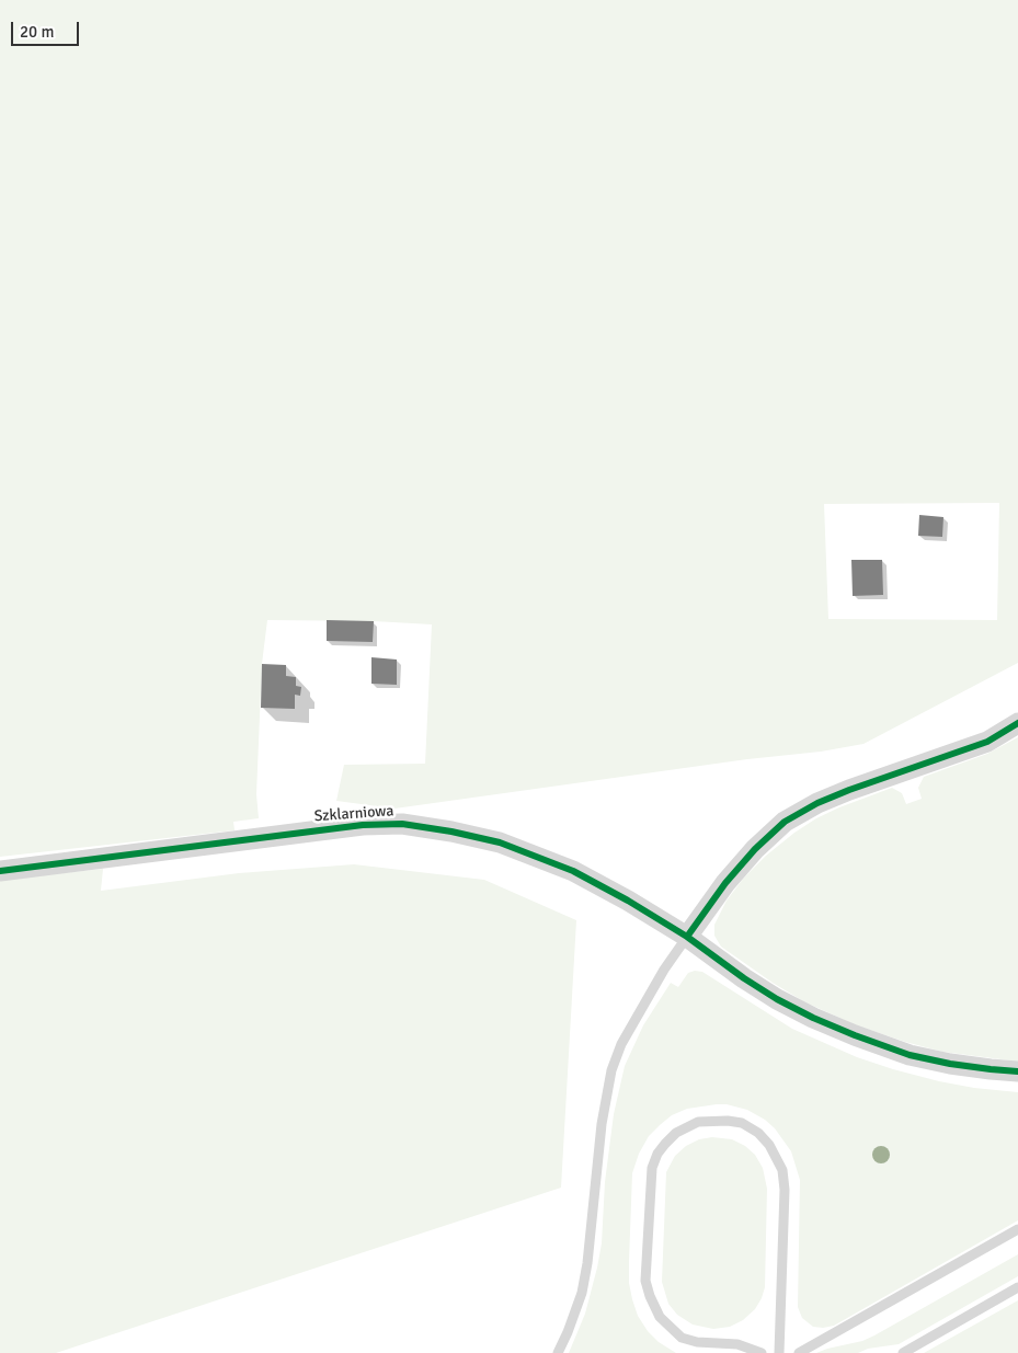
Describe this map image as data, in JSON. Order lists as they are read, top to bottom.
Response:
{
  "streets": {
    "street": ["Szklarniowa"]
  },
  "scale_bar": "20 m"
}
